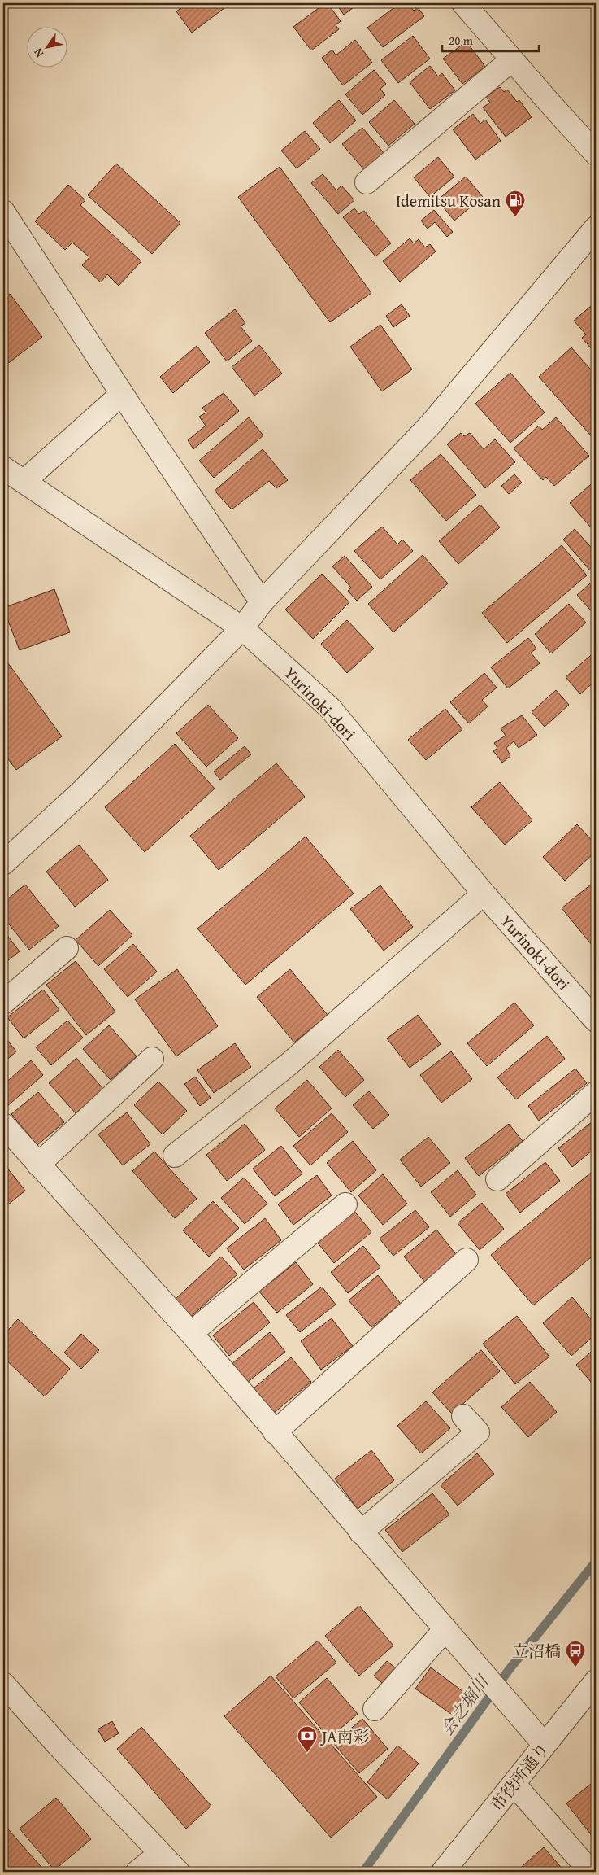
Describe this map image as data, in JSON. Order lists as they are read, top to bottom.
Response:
{
  "streets": {
    "street": ["Yurinoki-dori", "市役所通り"]
  },
  "water": ["会之堀川"],
  "places": {
    "fuel station": ["Idemitsu Kosan"],
    "bus stop": ["立沼橋"],
    "bank": ["JA南彩"]
  },
  "scale_bar": "20 m",
  "north": "bottom left"
}
